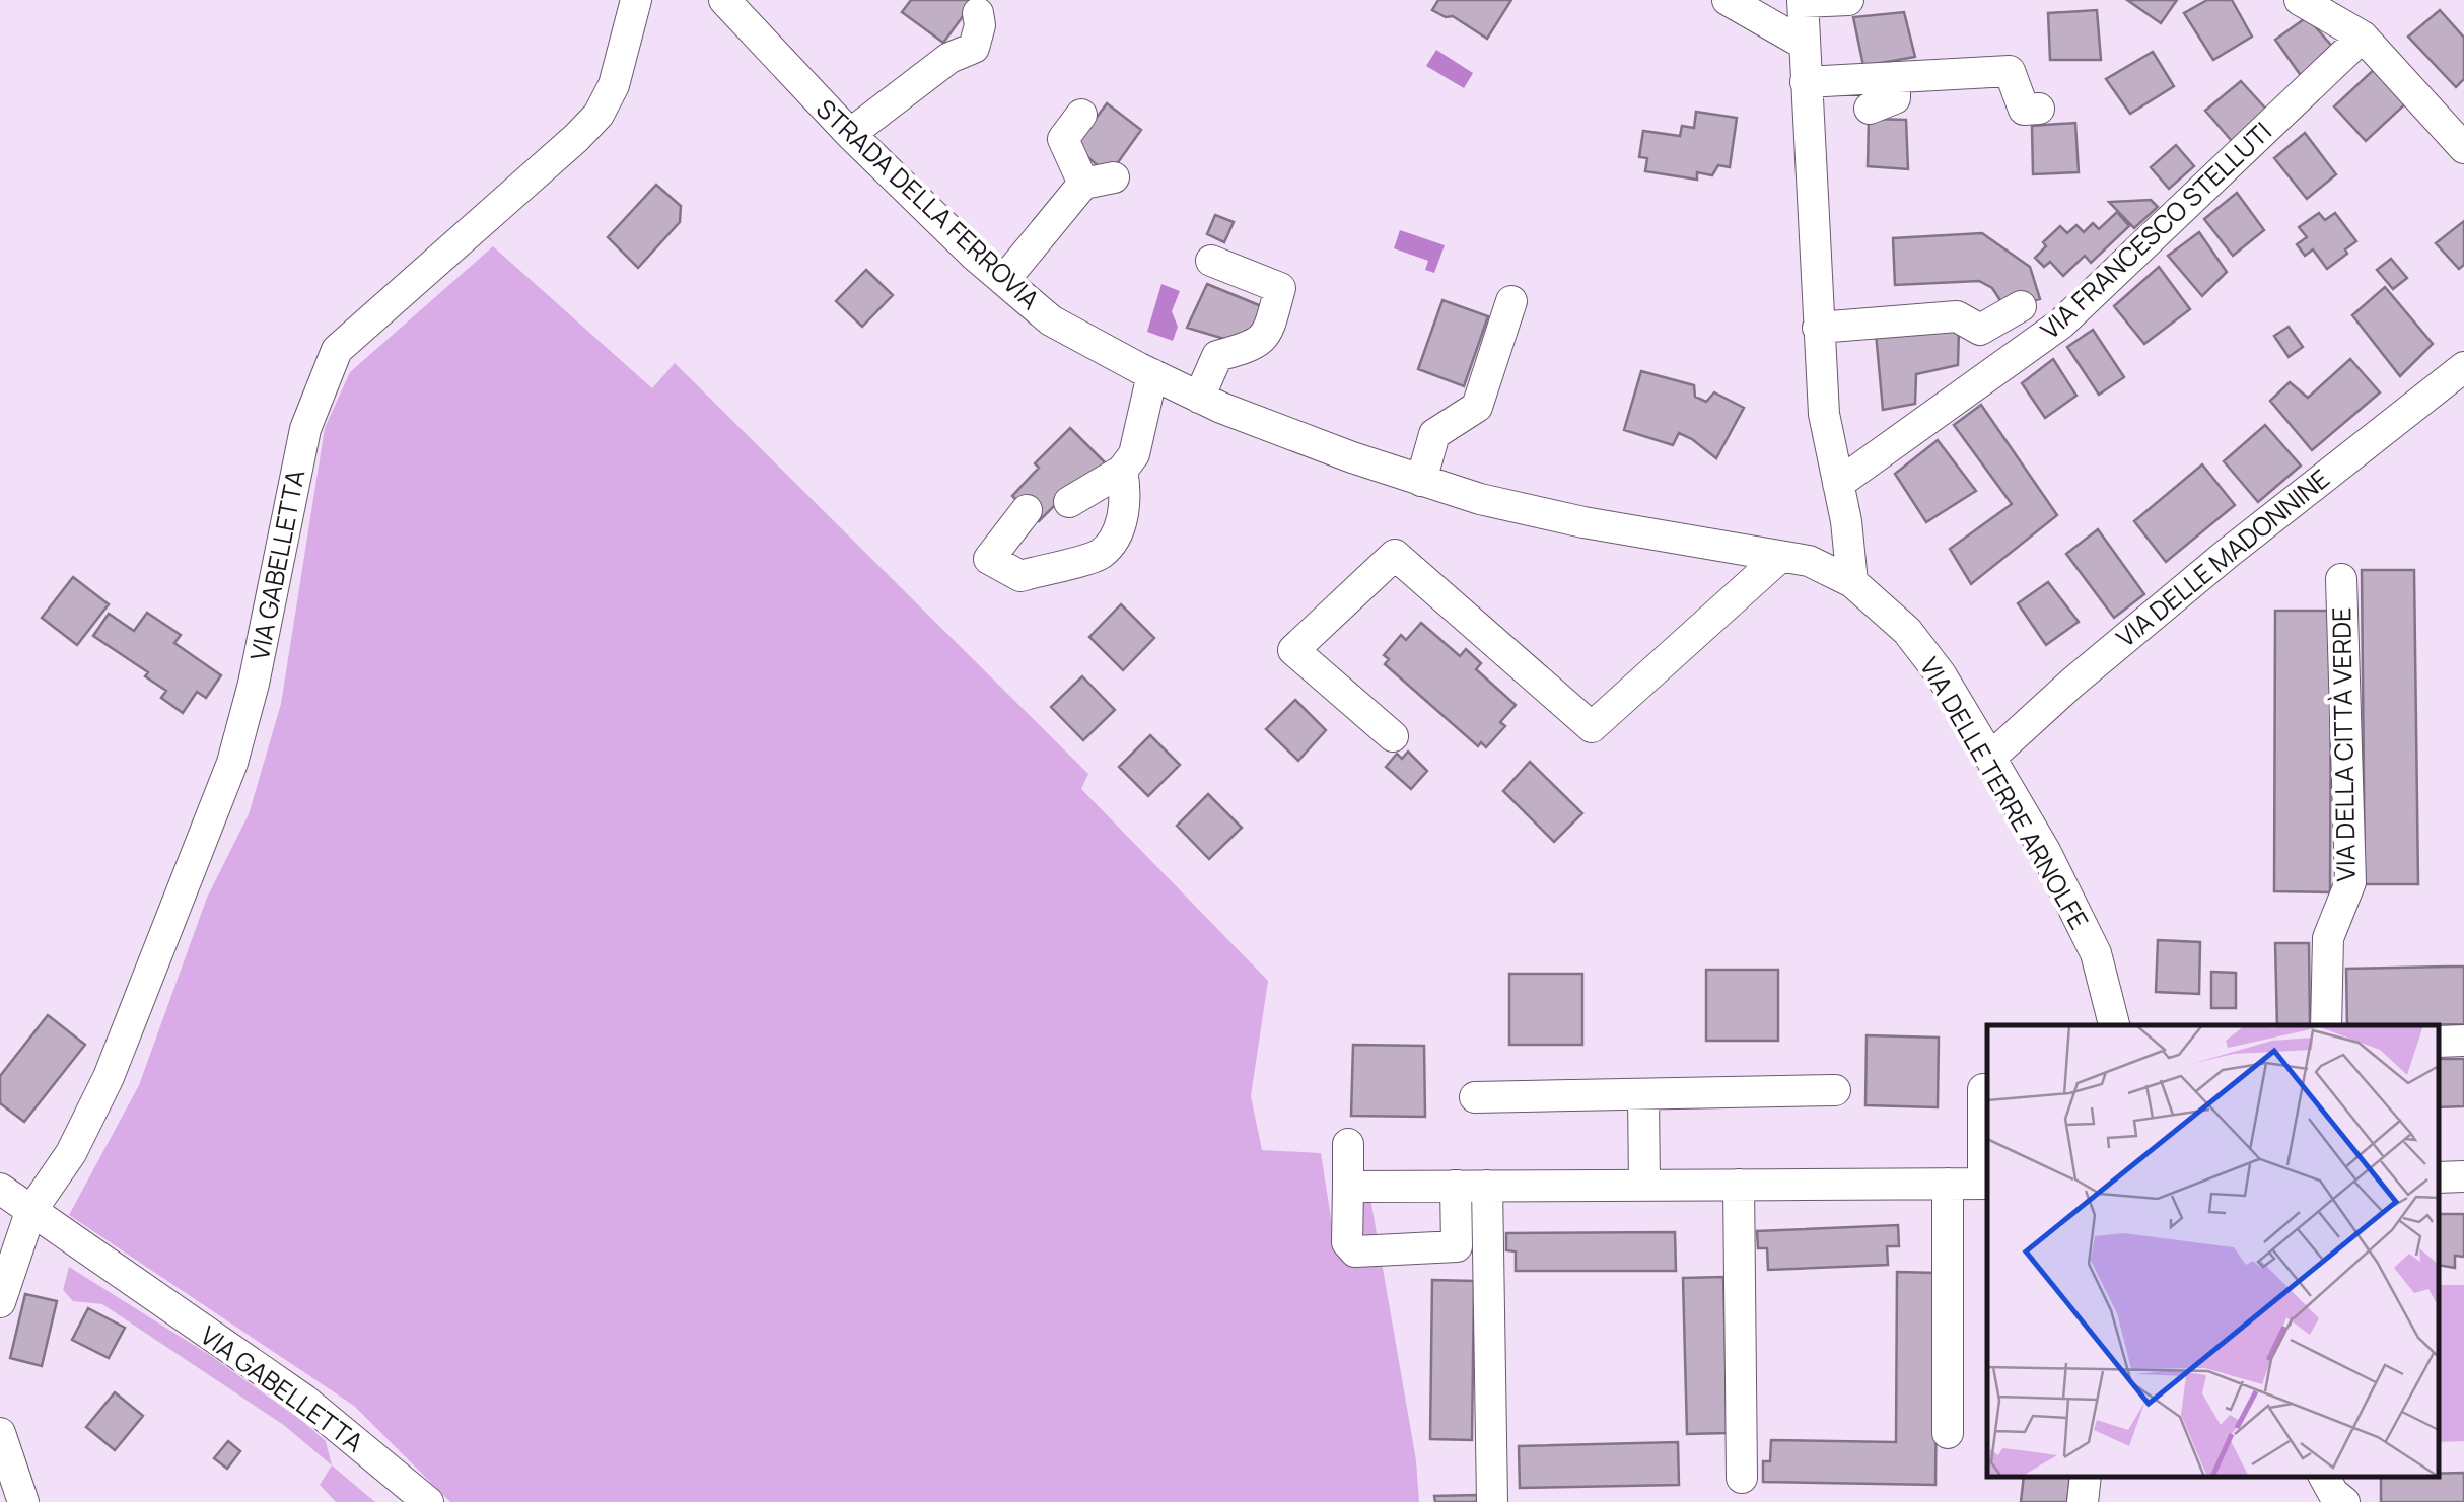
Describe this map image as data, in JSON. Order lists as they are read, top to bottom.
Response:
{
  "streets": {
    "street": [
      "STRADA DELLA FERROVIA",
      "VIA FRANCESCO STELLUTI",
      "VIA DELLE MADONNINE",
      "VIA GABELLETTA",
      "VIA DELLA CITTÀ VERDE",
      "VIA DELLE TERRE ARNOLFE"
    ]
  },
  "crossings": [
    ["STRADA DELLA FERROVIA", "VIA DELLE TERRE ARNOLFE"],
    ["VIA DELLE MADONNINE", "VIA DELLE TERRE ARNOLFE"]
  ]
}
